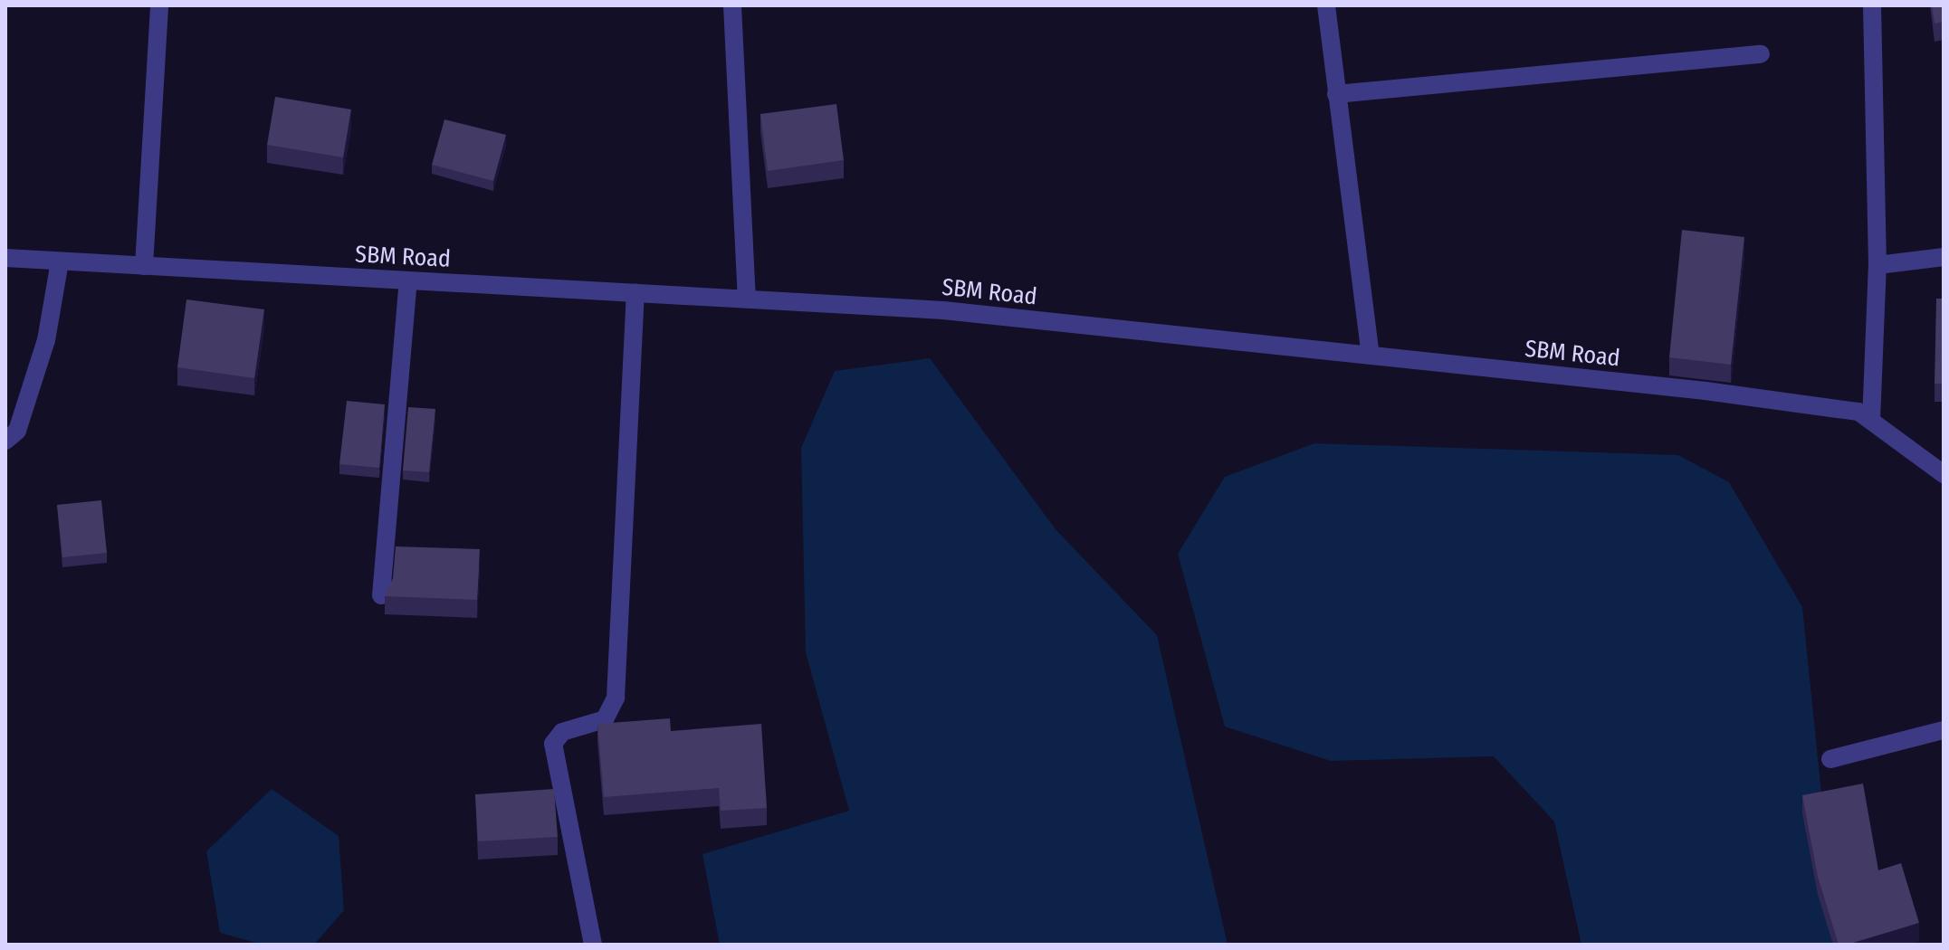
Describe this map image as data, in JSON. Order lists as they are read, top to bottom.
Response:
{
  "streets": {
    "street": ["SBM Road"]
  }
}
